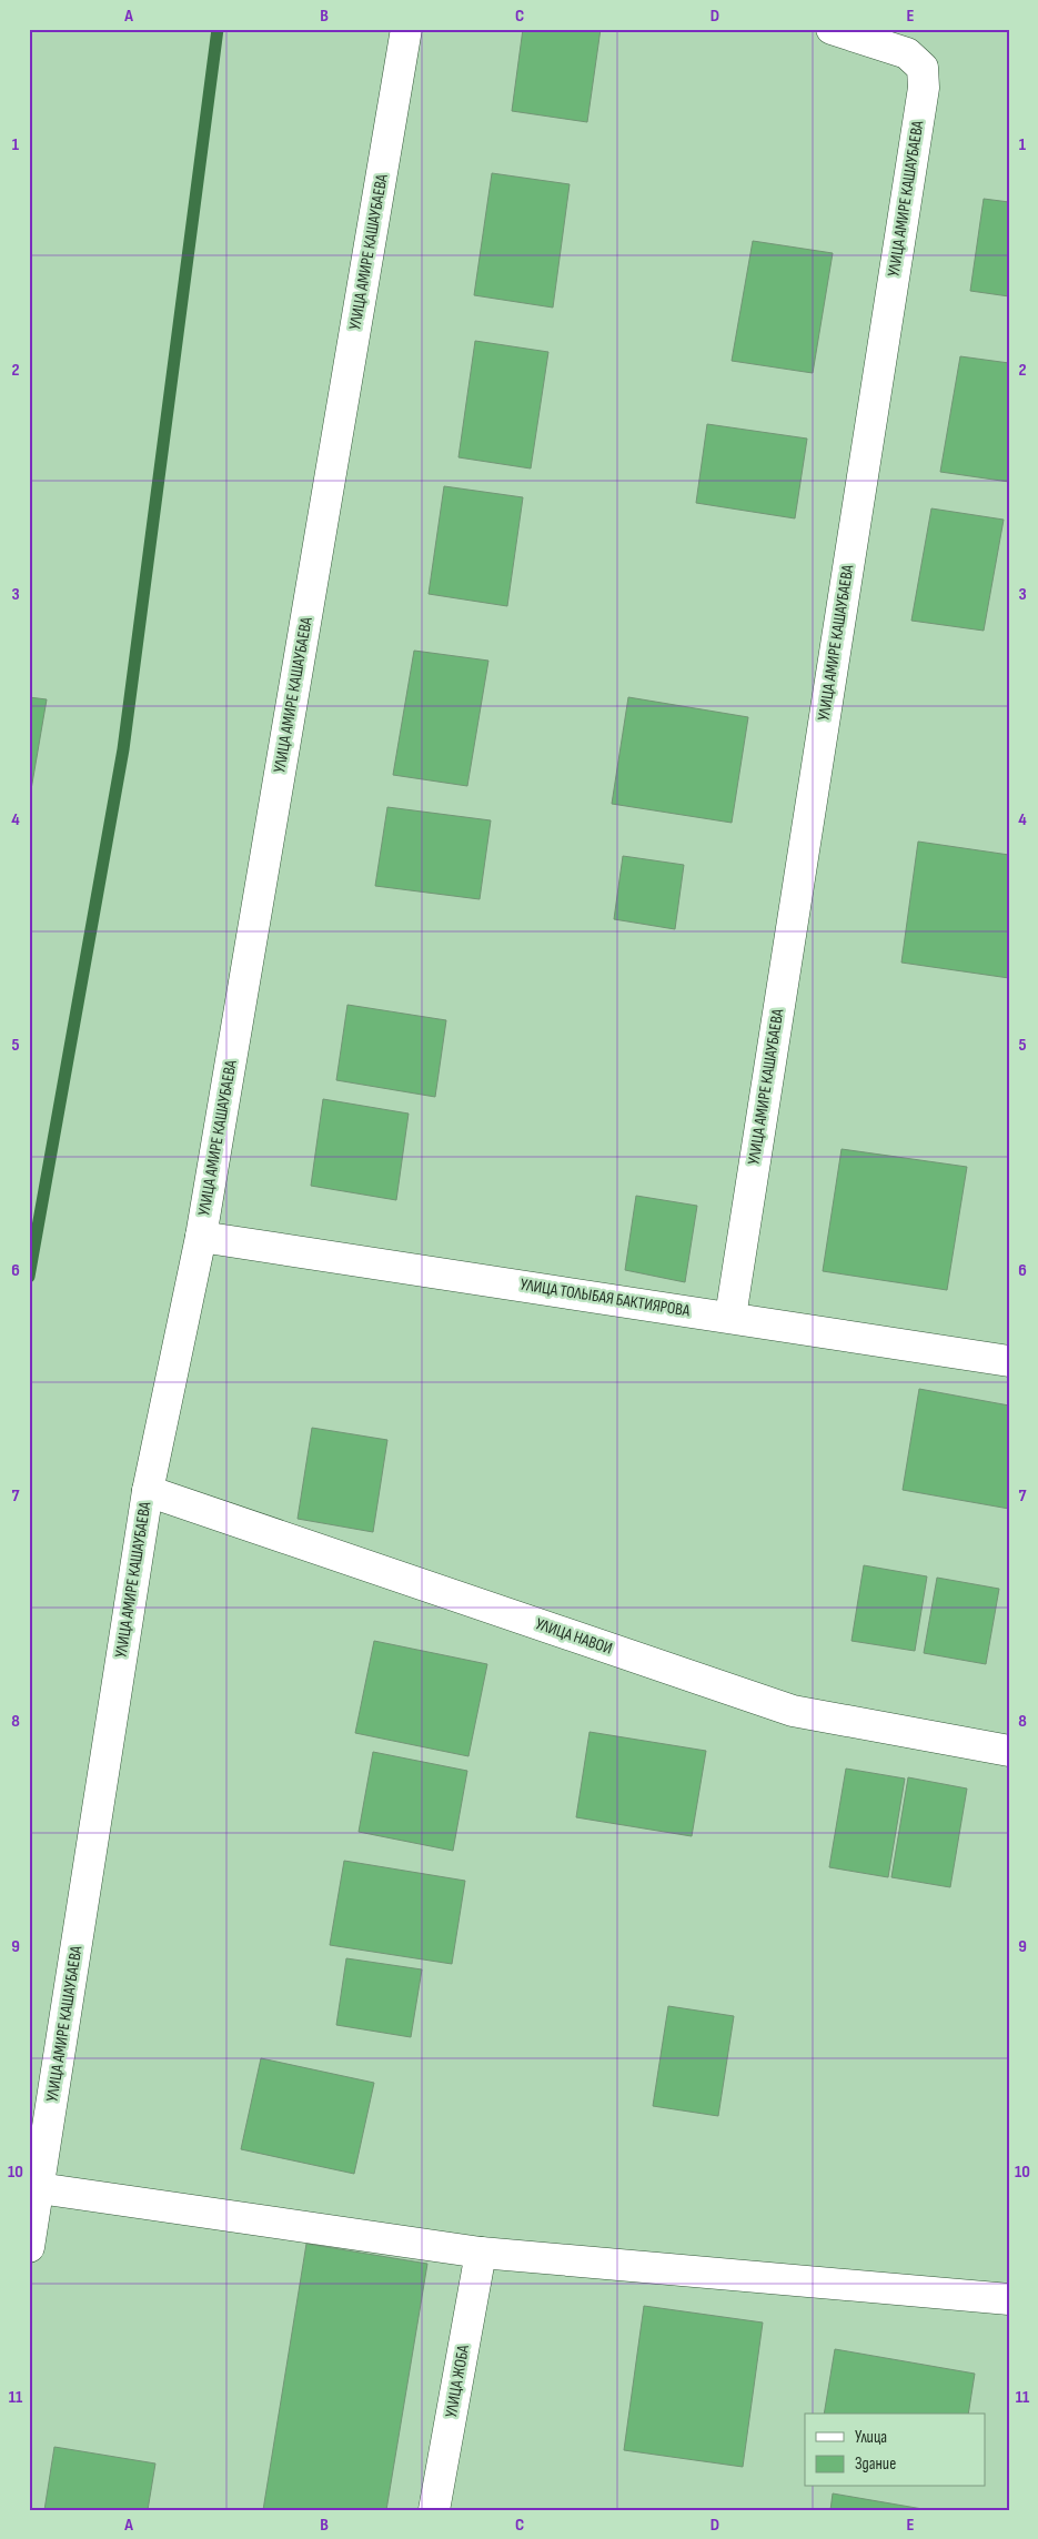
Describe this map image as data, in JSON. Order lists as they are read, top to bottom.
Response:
{
  "streets": {
    "street": [
      "УЛИЦА АМИРЕ КАШАУБАЕВА",
      "УЛИЦА ТОЛЫБАЯ БАКТИЯРОВА",
      "УЛИЦА НАВОИ",
      "УЛИЦА ЖОБА"
    ]
  },
  "crossings": [
    ["УЛИЦА АМИРЕ КАШАУБАЕВА", "УЛИЦА ТОЛЫБАЯ БАКТИЯРОВА"],
    ["УЛИЦА АМИРЕ КАШАУБАЕВА", "УЛИЦА НАВОИ"]
  ],
  "legend": ["Улица", "Здание"],
  "grid": {
    "columns": [
      "A",
      "B",
      "C",
      "D",
      "E"
    ],
    "rows": [
      "1",
      "2",
      "3",
      "4",
      "5",
      "6",
      "7",
      "8",
      "9",
      "10",
      "11"
    ]
  }
}
